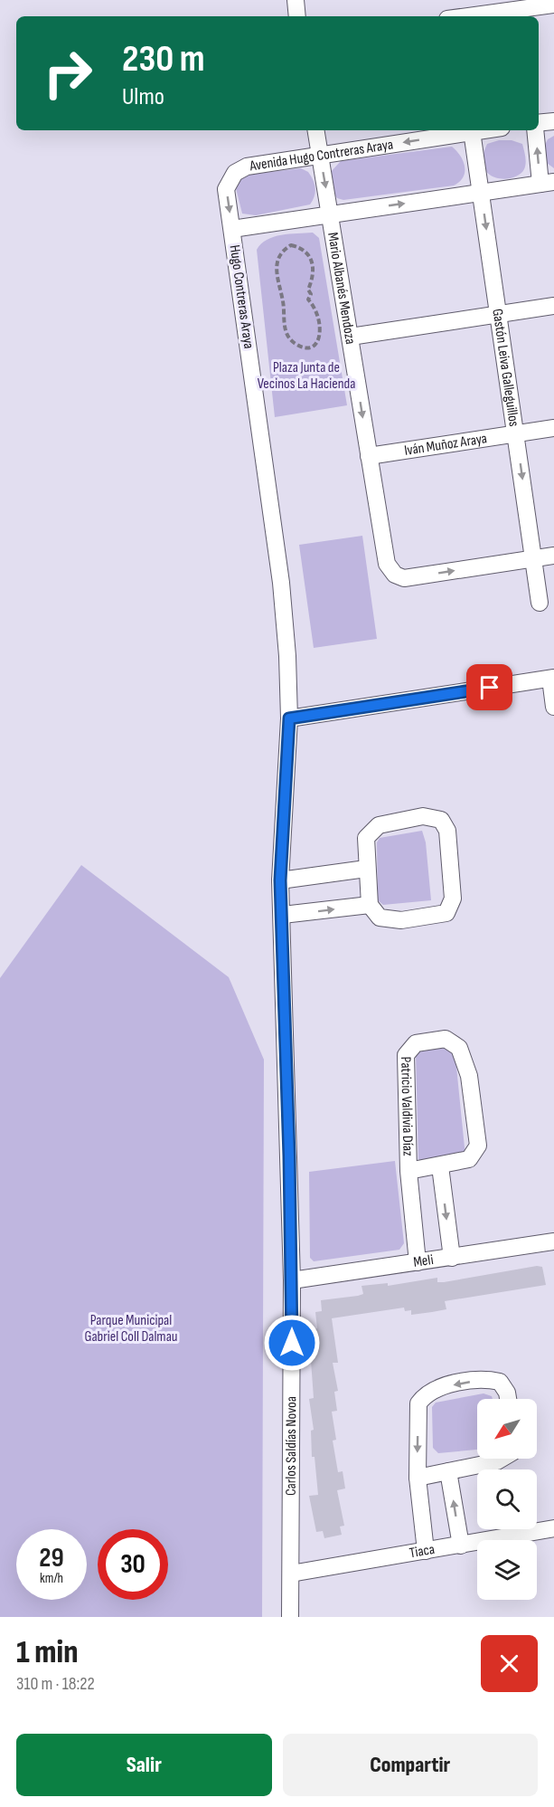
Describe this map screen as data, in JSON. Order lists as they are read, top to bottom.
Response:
{
  "streets": {
    "street": [
      "Avenida Hugo Contreras Araya",
      "Mario Albanés Mendoza",
      "Hugo Contreras Araya",
      "Gastón Leiva Galleguillos",
      "Iván Muñoz Araya",
      "Patricio Valdivia Díaz",
      "Meli",
      "Carlos Saldías Novoa",
      "Tiaca"
    ]
  },
  "crossings": [
    ["Avenida Hugo Contreras Araya", "Mario Albanés Mendoza"],
    ["Avenida Hugo Contreras Araya", "Hugo Contreras Araya"],
    ["Avenida Hugo Contreras Araya", "Gastón Leiva Galleguillos"],
    ["Mario Albanés Mendoza", "Hugo Contreras Araya"],
    ["Mario Albanés Mendoza", "Gastón Leiva Galleguillos"],
    ["Mario Albanés Mendoza", "Iván Muñoz Araya"],
    ["Hugo Contreras Araya", "Gastón Leiva Galleguillos"],
    ["Hugo Contreras Araya", "Carlos Saldías Novoa"],
    ["Gastón Leiva Galleguillos", "Iván Muñoz Araya"],
    ["Patricio Valdivia Díaz", "Meli"],
    ["Meli", "Carlos Saldías Novoa"],
    ["Carlos Saldías Novoa", "Tiaca"]
  ],
  "one_way": ["Avenida Hugo Contreras Araya", "Gastón Leiva Galleguillos"],
  "parks": ["Plaza Junta de Vecinos La Hacienda", "Parque Municipal Gabriel Coll Dalmau"],
  "north": "bottom left",
  "page": {
    "turn": ["230 m", "Ulmo"],
    "speed": "29 km/h",
    "limit": "30",
    "heading": ["1 min", "310 m · 18:22"],
    "buttons": ["Salir", "Compartir"]
  }
}
